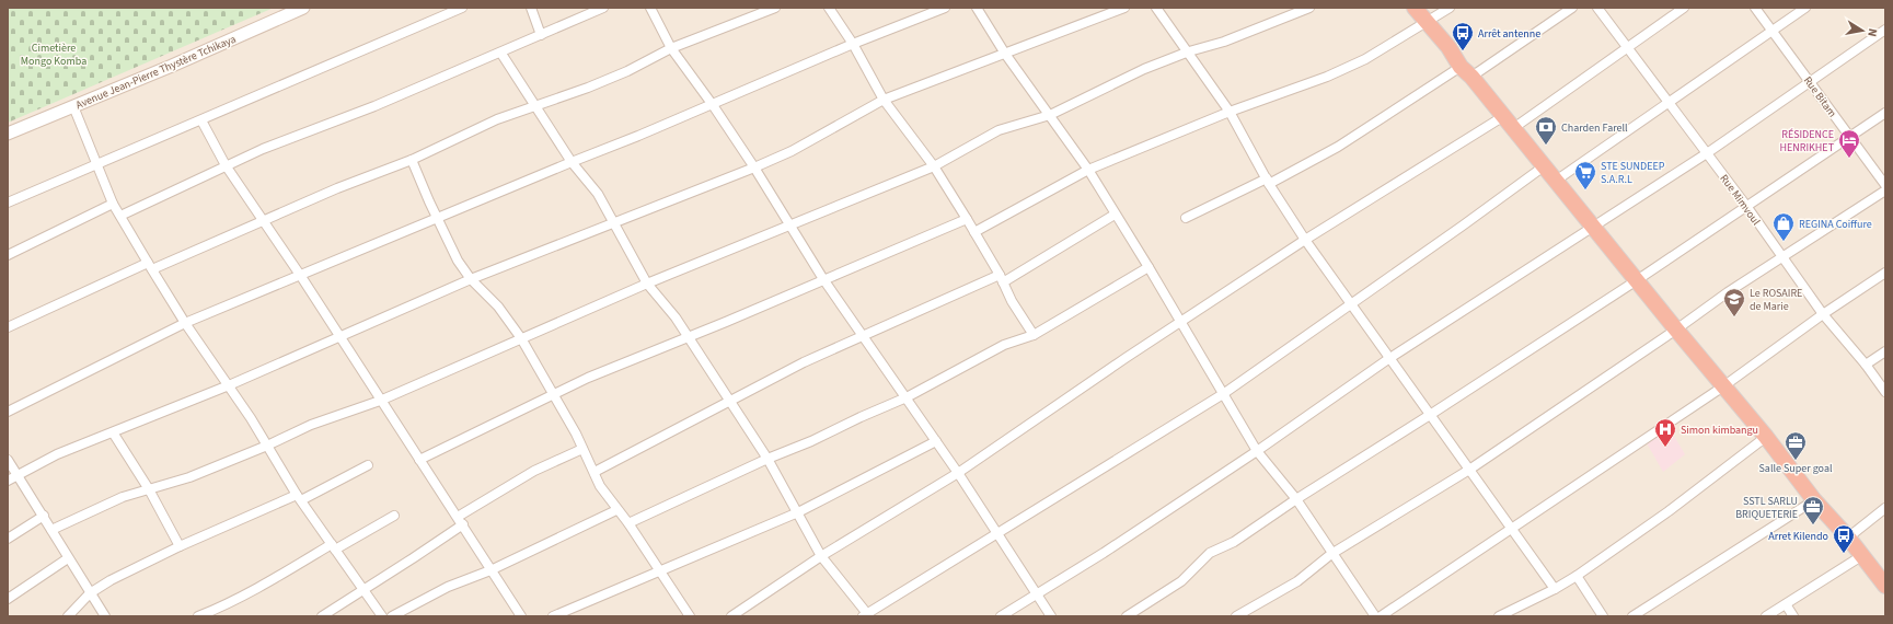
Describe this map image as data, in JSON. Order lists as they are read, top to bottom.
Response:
{
  "streets": {
    "street": ["Avenue Jean-Pierre Thystère Tchikaya", "Rue Bitam", "Rue Mimvoul"]
  },
  "parks": ["Cimetière Mongo Komba"],
  "places": {
    "bus stop": ["Arrêt antenne", "Arret Kilendo"],
    "bank": ["Charden Farell"],
    "hotel": ["RÉSIDENCE HENRIKHET"],
    "supermarket": ["STE SUNDEEP S.A.R.L"],
    "shop": ["REGINA Coiffure"],
    "school or university": ["Le ROSAIRE de Marie"],
    "hospital": ["Simon kimbangu"],
    "office": ["Salle Super goal", "SSTL SARLU BRIQUETERIE"]
  },
  "north": "right"
}
